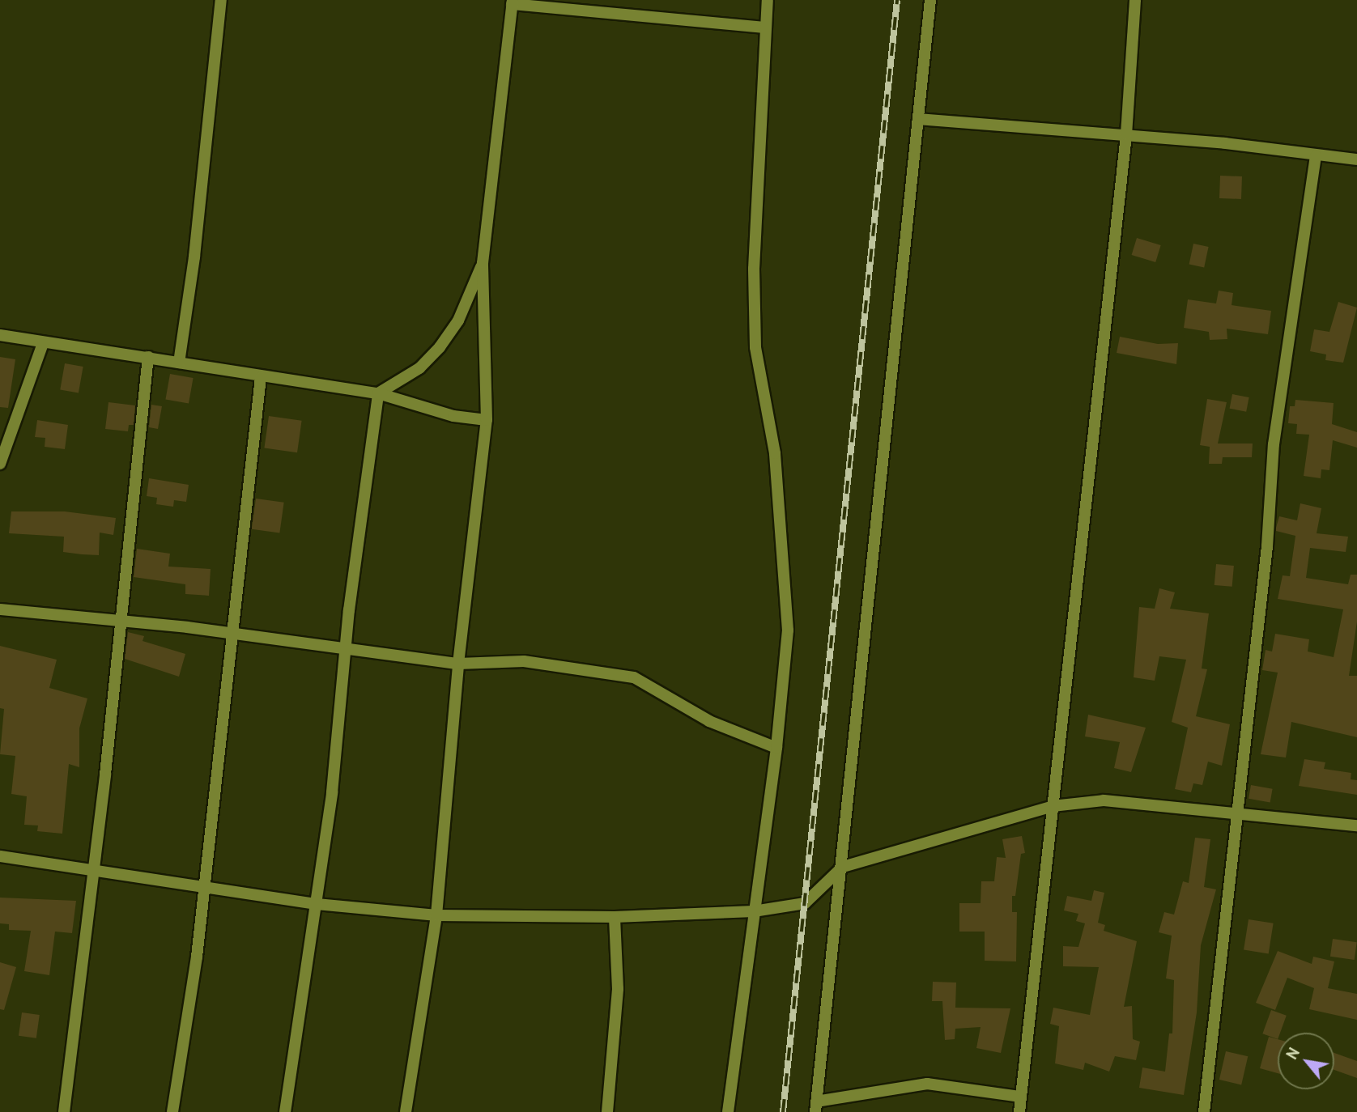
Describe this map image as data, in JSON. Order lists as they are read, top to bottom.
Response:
{
  "north": "top left"
}
